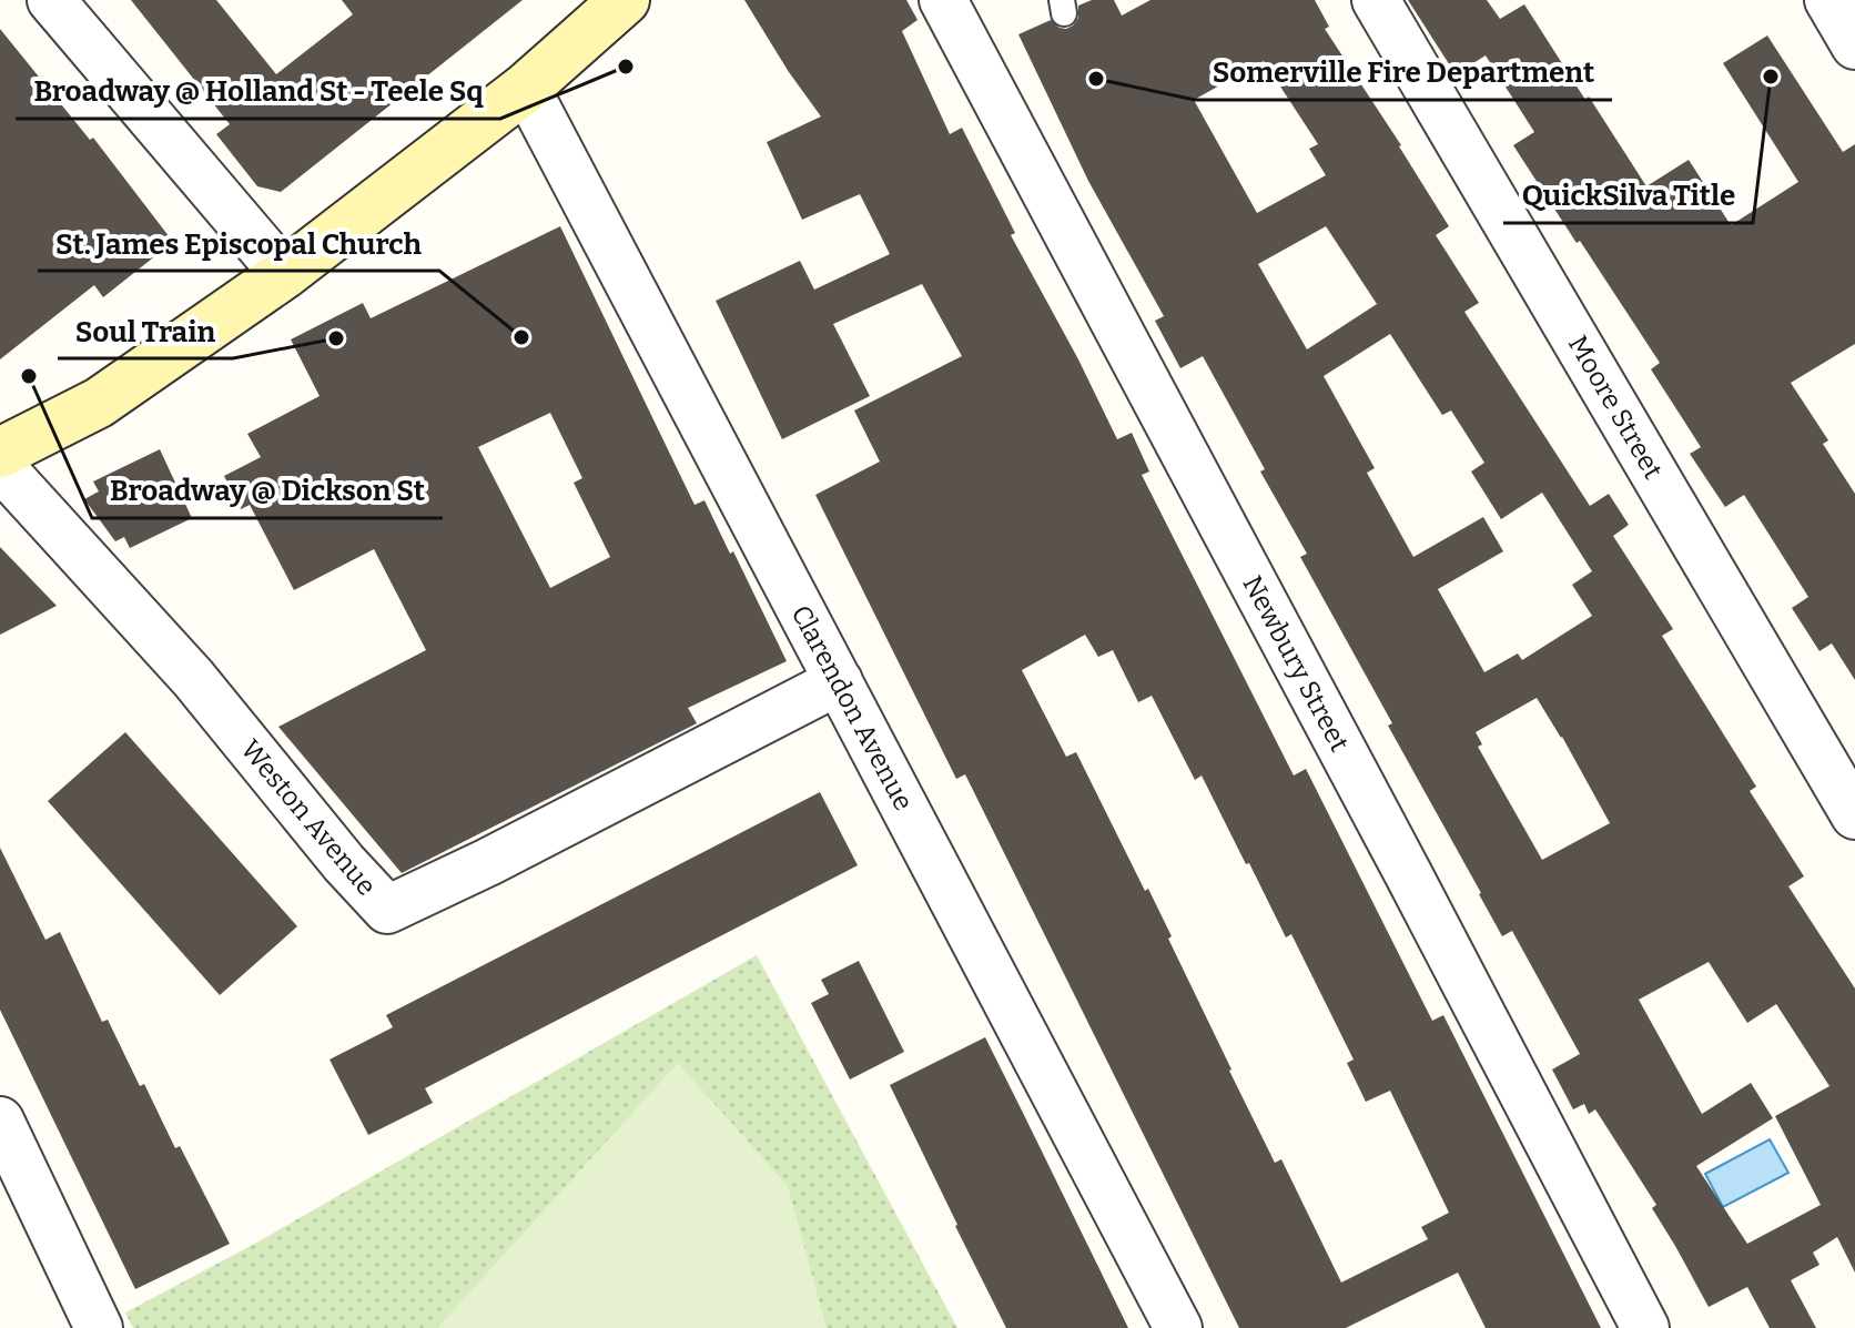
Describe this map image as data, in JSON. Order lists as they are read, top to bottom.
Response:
{
  "streets": {
    "street": [
      "Moore Street",
      "Newbury Street",
      "Clarendon Avenue",
      "Weston Avenue"
    ]
  },
  "crossings": [
    ["Clarendon Avenue", "Weston Avenue"]
  ],
  "places": [
    "Broadway @ Holland St - Teele Sq",
    "QuickSilva Title",
    "Somerville Fire Department",
    "St. James Episcopal Church",
    "Soul Train",
    "Broadway @ Dickson St"
  ]
}
